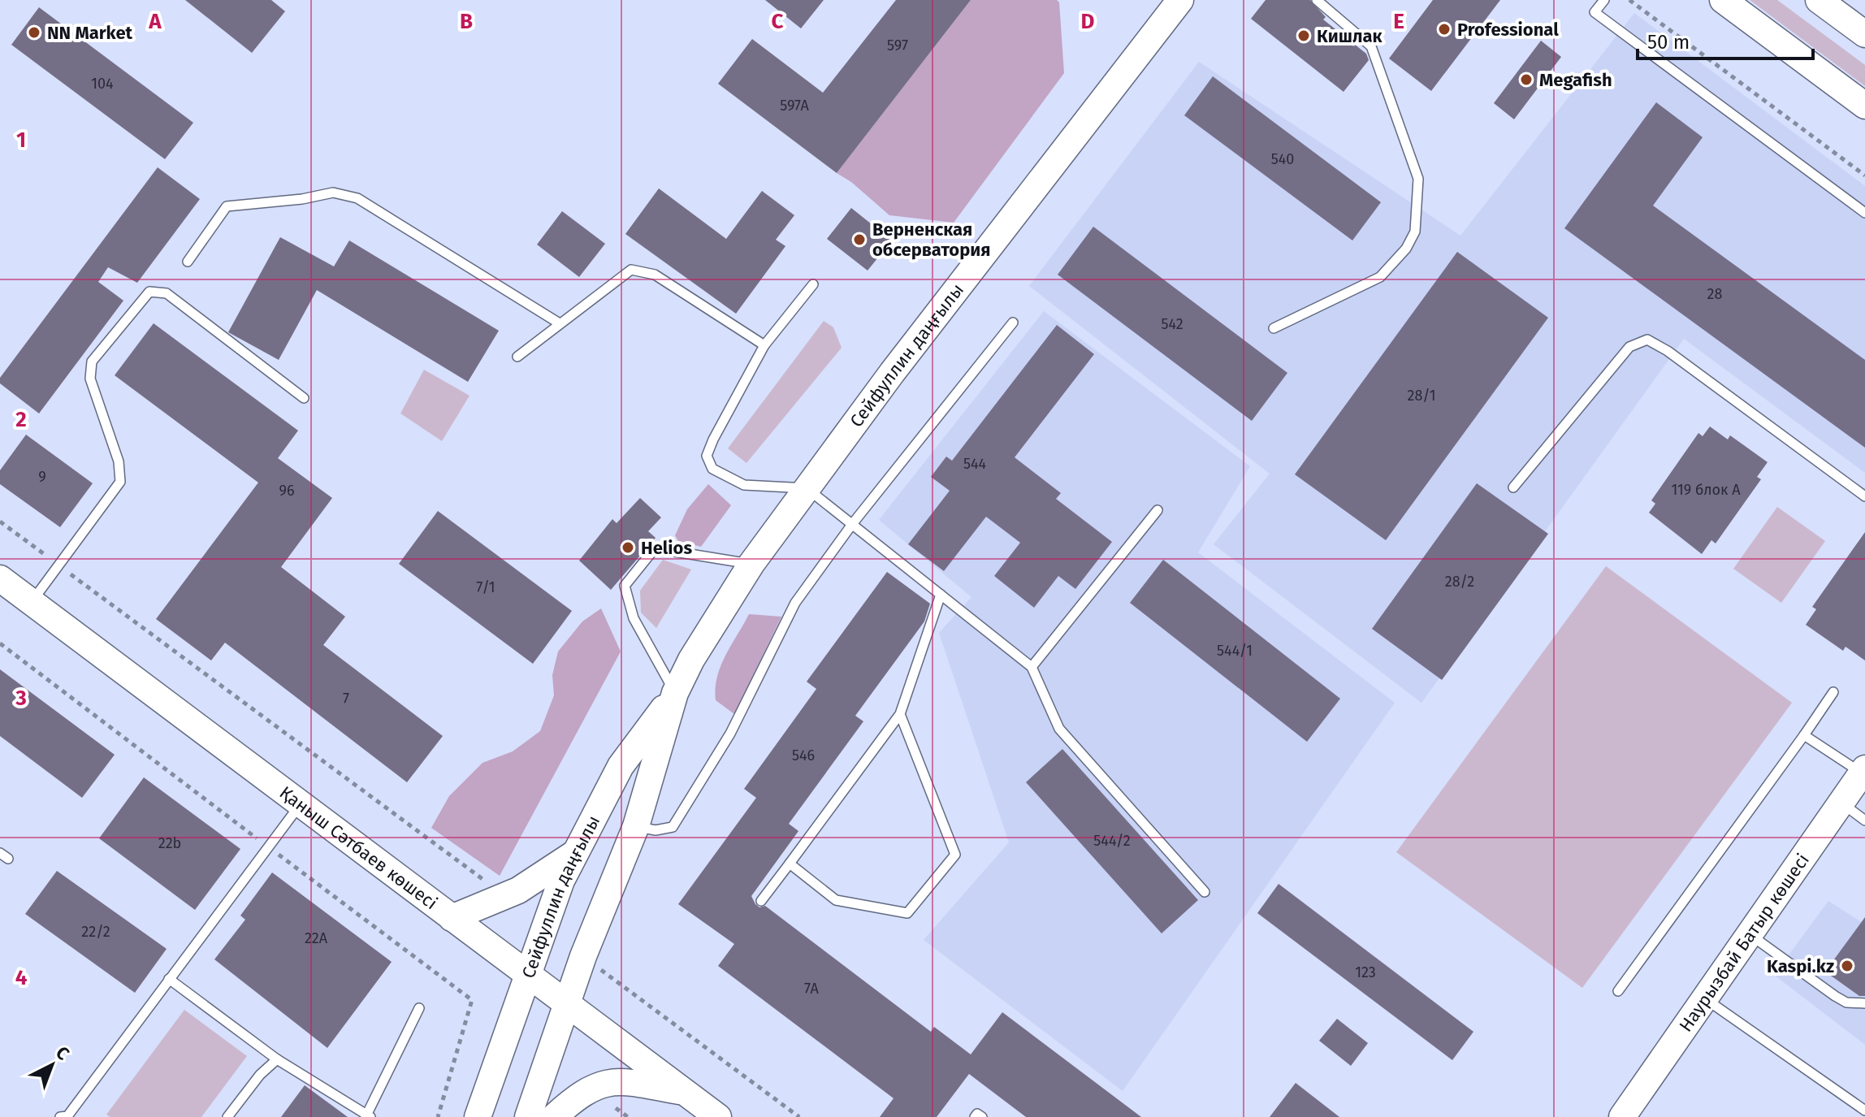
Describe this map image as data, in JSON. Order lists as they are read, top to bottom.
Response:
{
  "streets": {
    "main road": ["Сейфуллин даңғылы", "Қаныш Сәтбаев көшесі", "Наурызбай Батыр көшесі"]
  },
  "crossings": [
    ["Сейфуллин даңғылы", "Қаныш Сәтбаев көшесі"]
  ],
  "places": [
    "Professional",
    "NN Market",
    "Кишлак",
    "Megafish",
    "Верненская обсерватория",
    "Helios",
    "Kaspi.kz"
  ],
  "house_numbers": [
    "597",
    "104",
    "597А",
    "540",
    "28",
    "542",
    "28/1",
    "544",
    "9",
    "119 блок А",
    "96",
    "28/2",
    "7/1",
    "544/1",
    "7",
    "546",
    "544/2",
    "22b",
    "22/2",
    "22А",
    "123",
    "7А"
  ],
  "scale_bar": "50 m",
  "north": "top right",
  "grid": {
    "columns": [
      "A",
      "B",
      "C",
      "D",
      "E"
    ],
    "rows": [
      "1",
      "2",
      "3",
      "4"
    ]
  }
}
